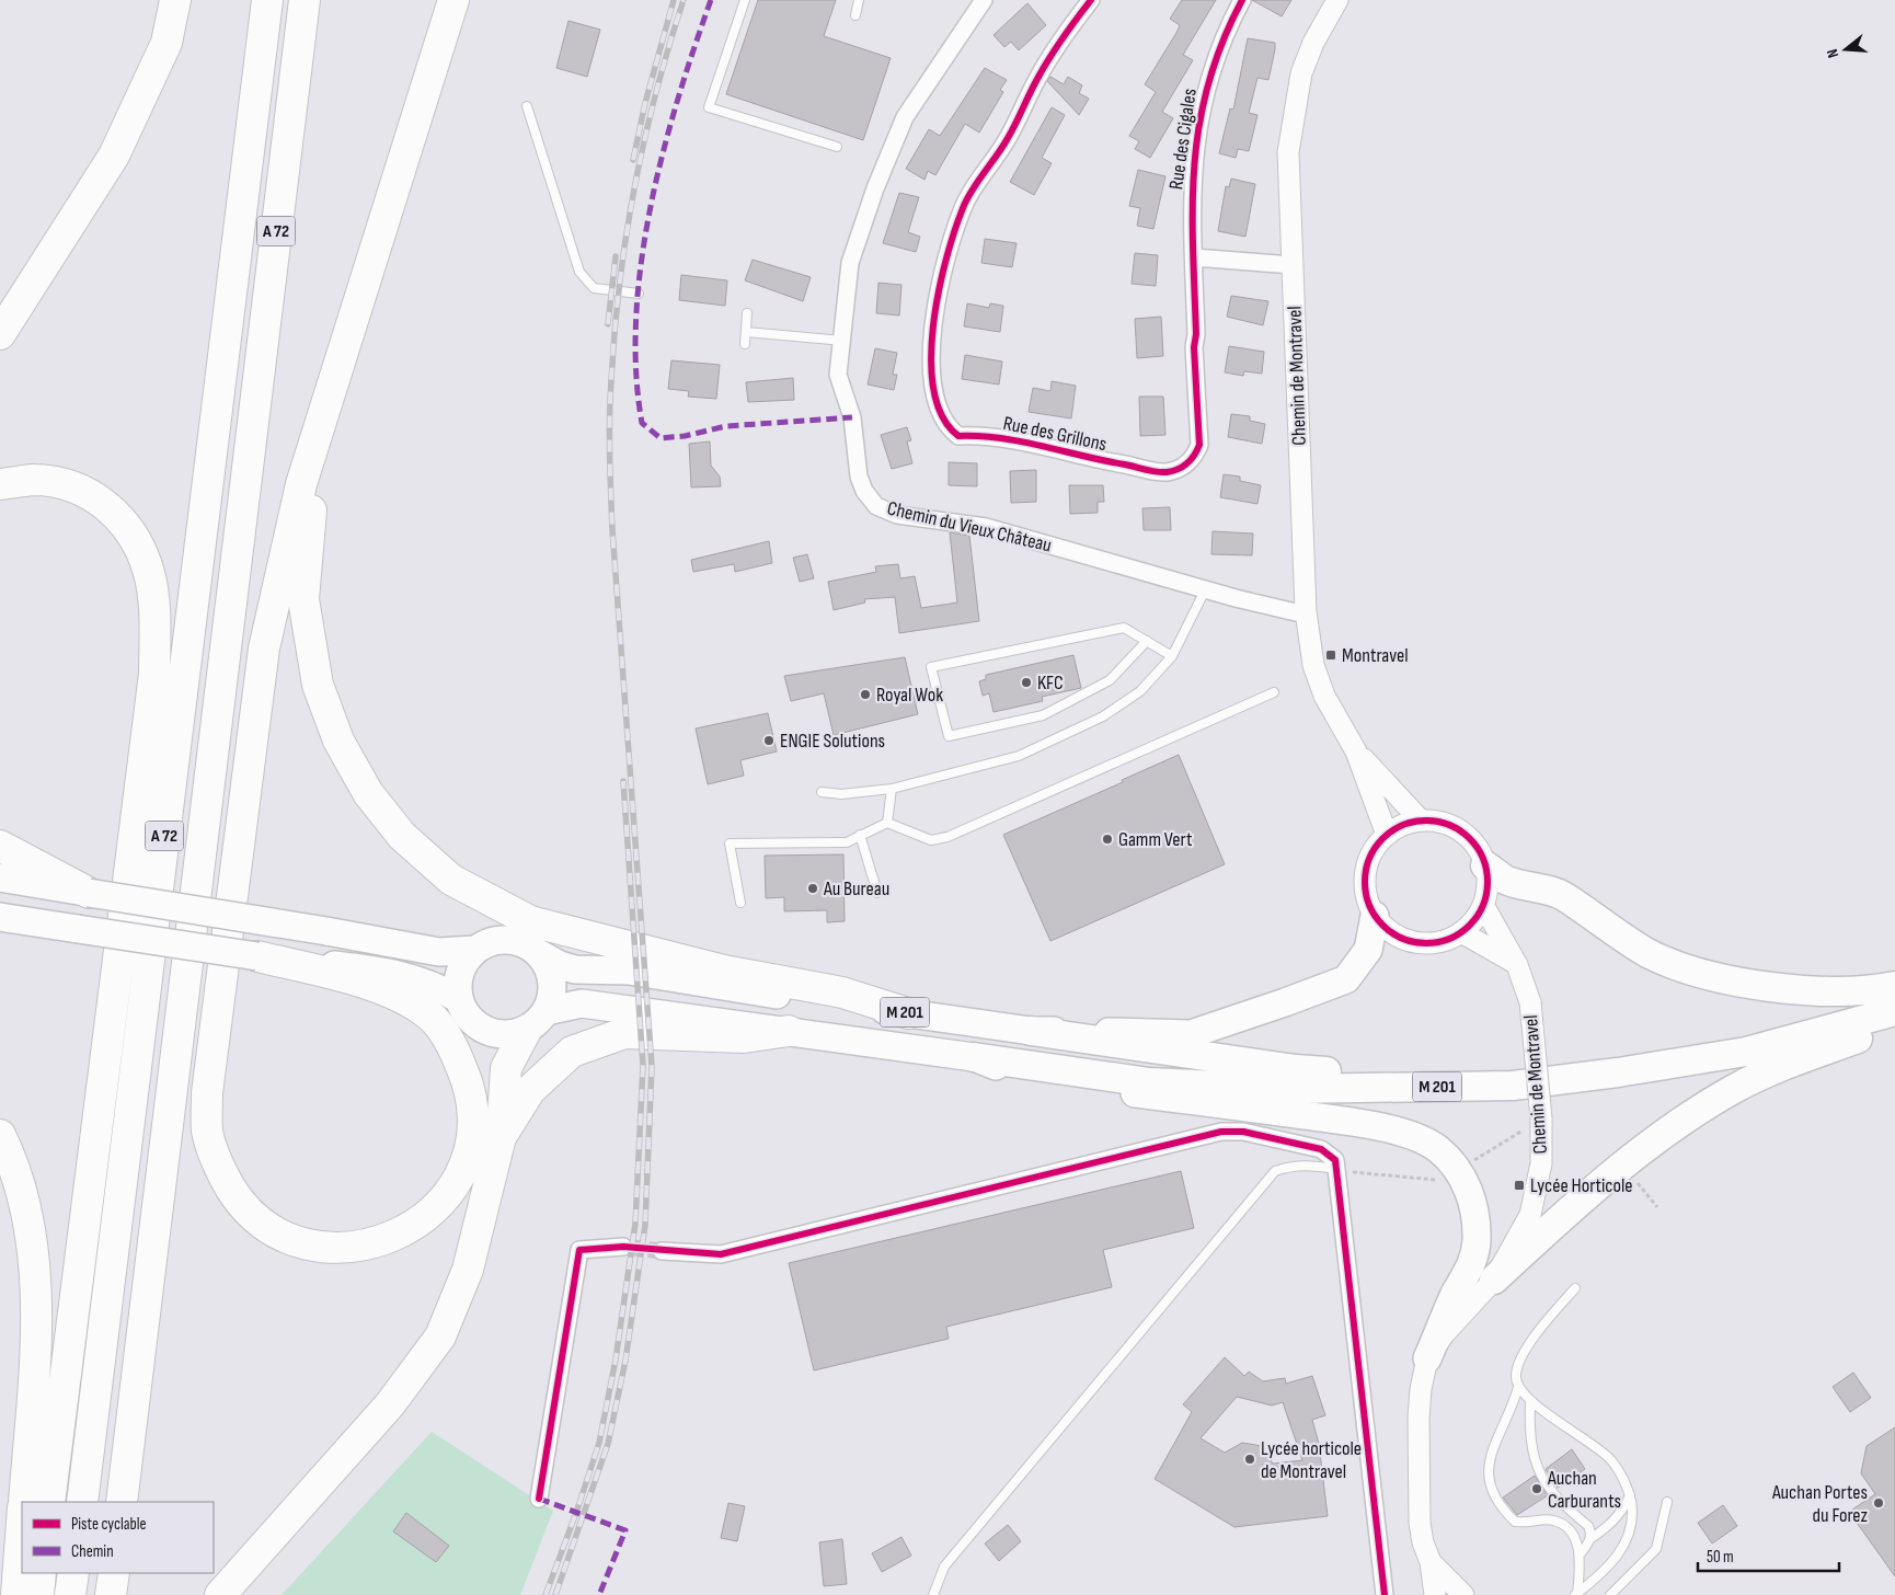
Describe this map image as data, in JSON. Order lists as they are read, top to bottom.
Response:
{
  "streets": {
    "highway": ["A 72", "M 201"],
    "street": [
      "Rue des Cigales",
      "Chemin de Montravel",
      "Rue des Grillons",
      "Chemin du Vieux Château"
    ]
  },
  "crossings": [
    ["Rue des Cigales", "Rue des Grillons"],
    ["Chemin de Montravel", "Chemin du Vieux Château"]
  ],
  "places": {
    "transit": ["Montravel", "Lycée Horticole"],
    "other": [
      "KFC",
      "Royal Wok",
      "ENGIE Solutions",
      "Gamm Vert",
      "Au Bureau",
      "Lycée horticole de Montravel",
      "Auchan Carburants",
      "Auchan Portes du Forez"
    ]
  },
  "legend": ["Piste cyclable", "Chemin"],
  "scale_bar": "50 m",
  "north": "left"
}
